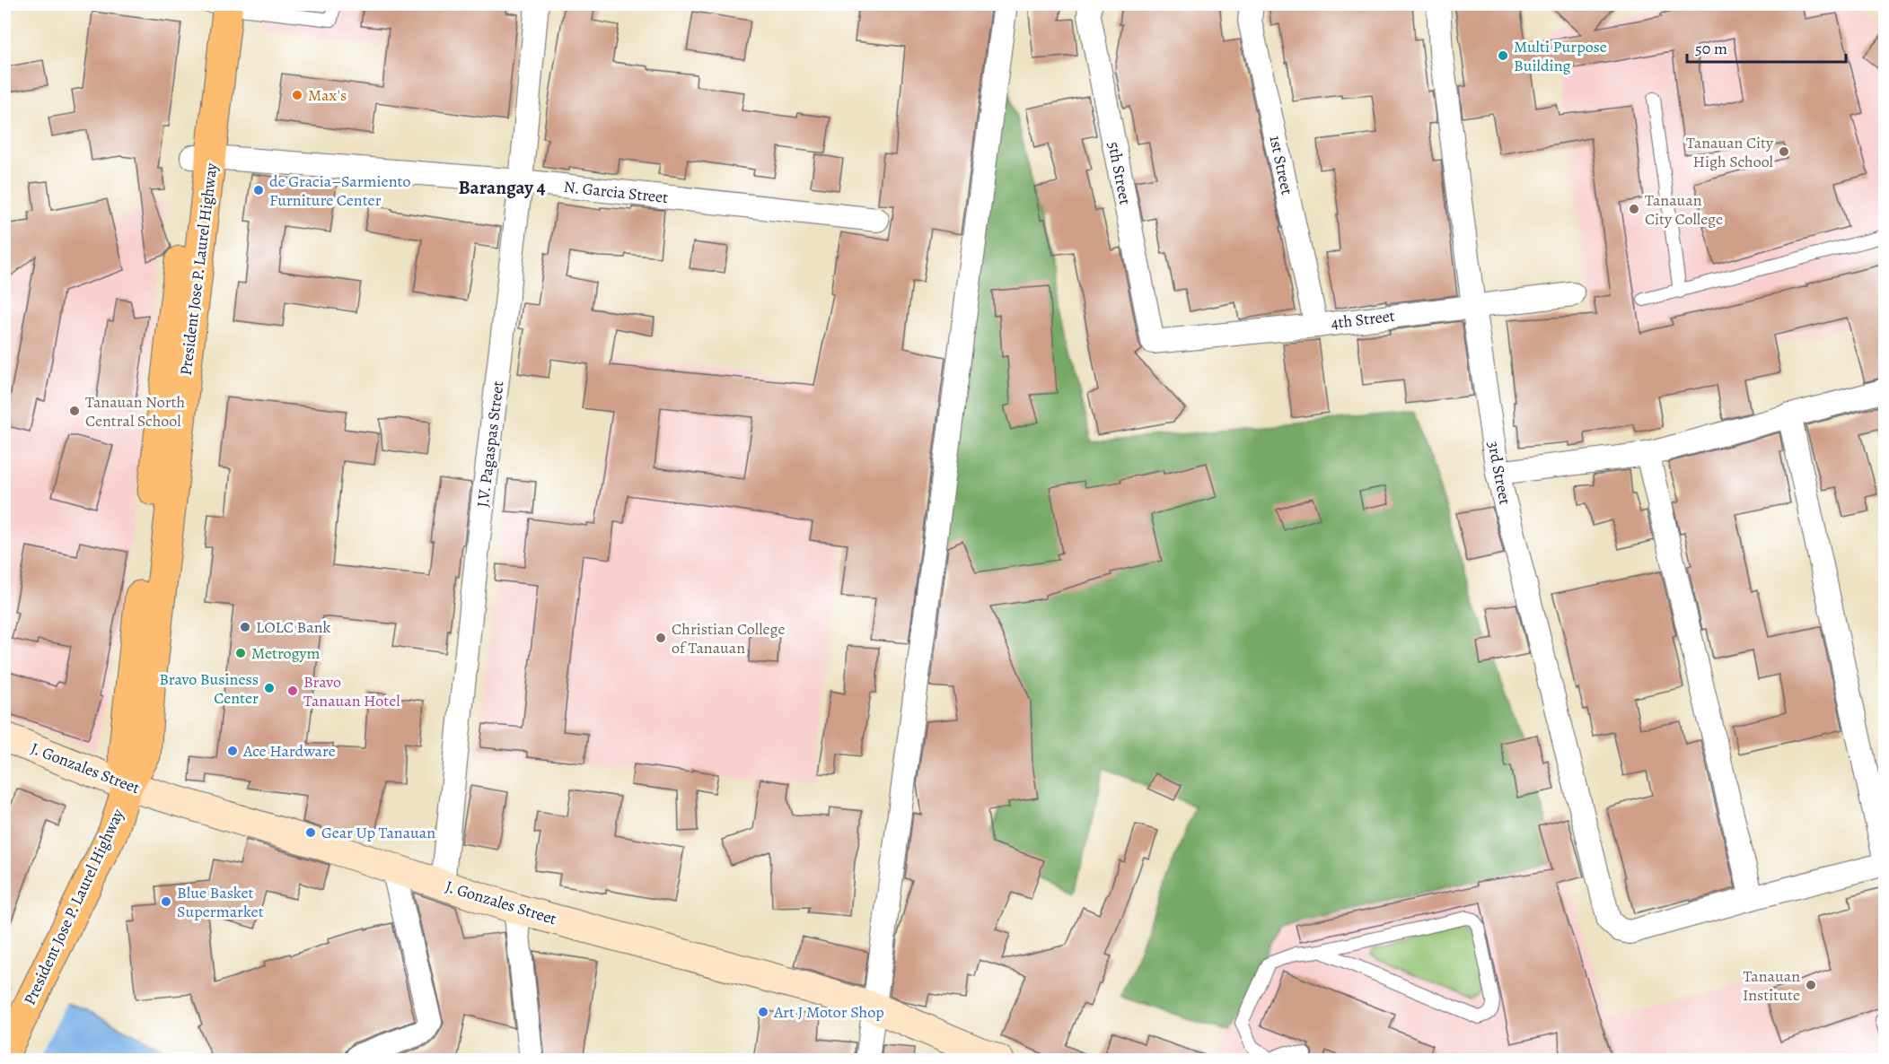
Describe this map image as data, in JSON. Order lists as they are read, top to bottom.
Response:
{
  "streets": {
    "highway": ["President Jose P. Laurel Highway"],
    "main road": ["J. Gonzales Street"],
    "street": [
      "1st Street",
      "5th Street",
      "N. Garcia Street",
      "4th Street",
      "J.V. Pagaspas Street",
      "3rd Street"
    ]
  },
  "crossings": [
    ["1st Street", "4th Street"],
    ["5th Street", "4th Street"],
    ["N. Garcia Street", "President Jose P. Laurel Highway"],
    ["N. Garcia Street", "J.V. Pagaspas Street"],
    ["President Jose P. Laurel Highway", "J. Gonzales Street"],
    ["4th Street", "3rd Street"],
    ["J.V. Pagaspas Street", "J. Gonzales Street"]
  ],
  "districts": ["Barangay 4"],
  "places": [
    "Multi Purpose Building",
    "Max's",
    "Tanauan City High School",
    "de Gracia–Sarmiento Furniture Center",
    "Tanauan City College",
    "Tanauan North Central School",
    "LOLC Bank",
    "Christian College of Tanauan",
    "Metrogym",
    "Bravo Business Center",
    "Bravo Tanauan Hotel",
    "Ace Hardware",
    "Gear Up Tanauan",
    "Blue Basket Supermarket",
    "Tanauan Institute",
    "Art J Motor Shop"
  ],
  "scale_bar": "50 m"
}
